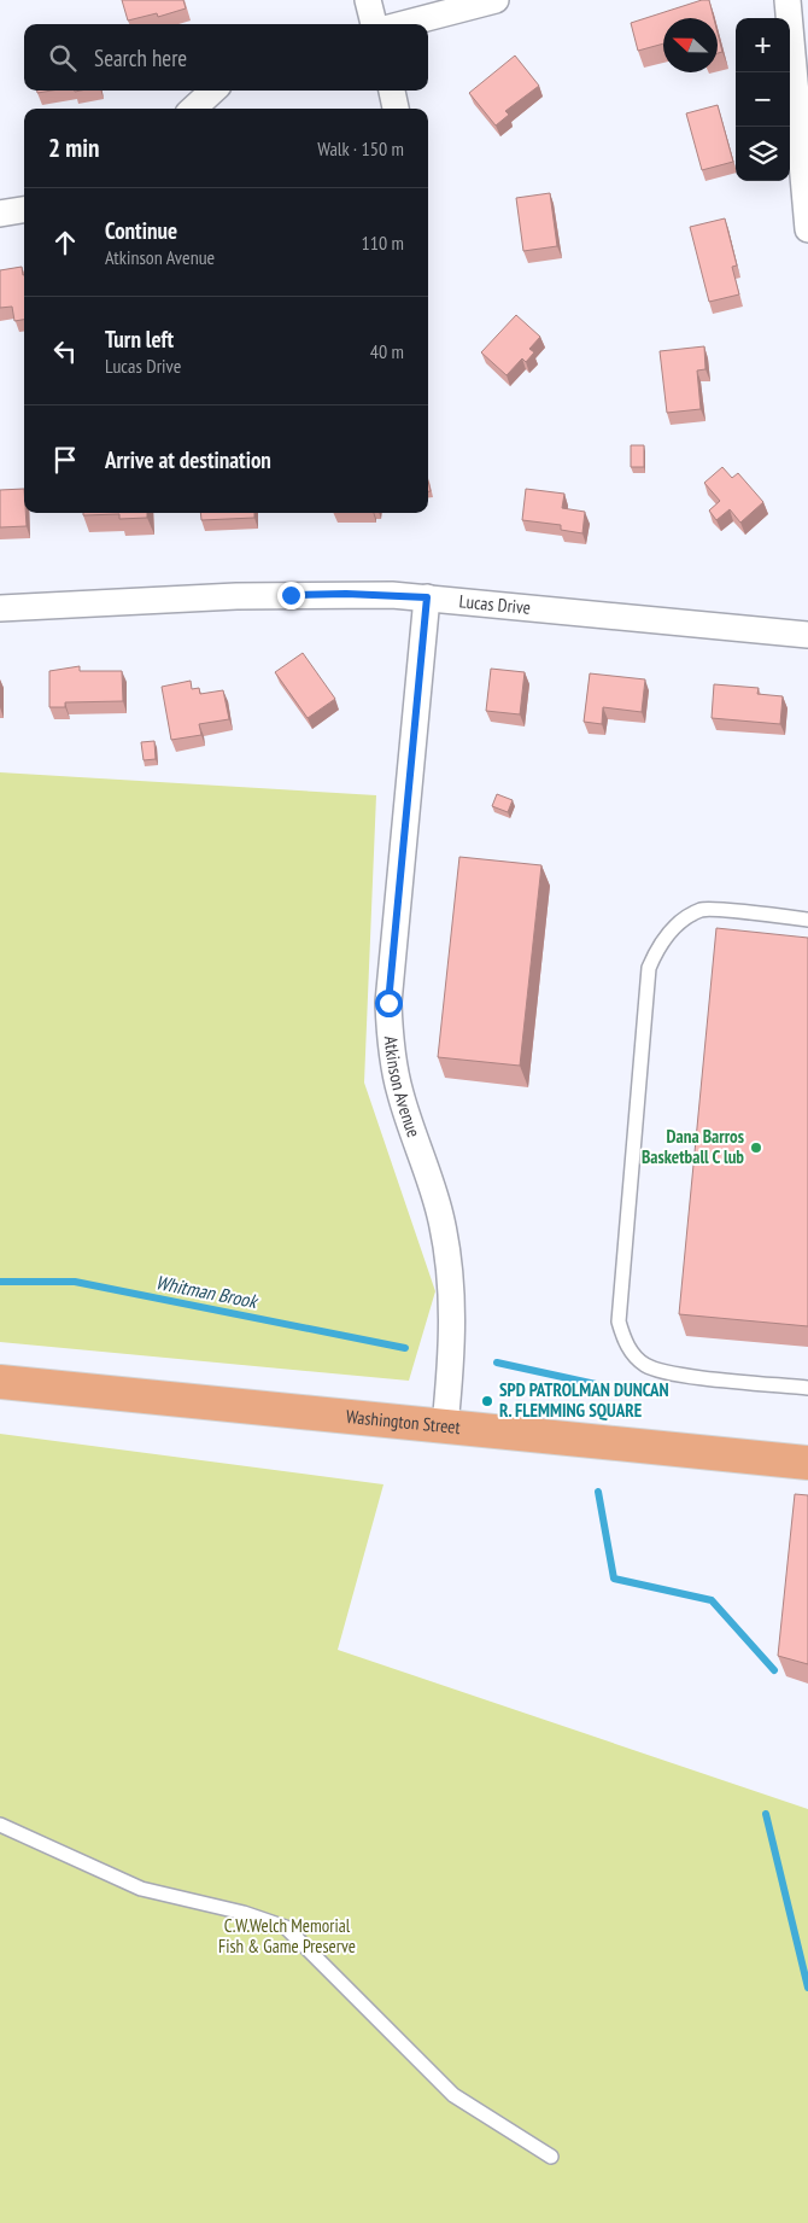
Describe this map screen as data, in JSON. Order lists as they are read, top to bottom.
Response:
{
  "streets": {
    "main road": ["Washington Street"],
    "street": ["Lucas Drive", "Atkinson Avenue"]
  },
  "crossings": [
    ["Lucas Drive", "Atkinson Avenue"],
    ["Atkinson Avenue", "Washington Street"]
  ],
  "water": ["Whitman Brook"],
  "parks": ["C.W.Welch Memorial Fish & Game Preserve"],
  "places": ["Dana Barros Basketball C lub", "SPD PATROLMAN DUNCAN R. FLEMMING SQUARE"],
  "north": "left",
  "page": {
    "map_buttons": ["+", "−"],
    "search": "Search here",
    "heading": ["2 min", "Walk · 150 m"],
    "list": [
      ["Continue", "Atkinson Avenue", "110 m"],
      ["Turn left", "Lucas Drive", "40 m"],
      "Arrive at destination"
    ]
  }
}
